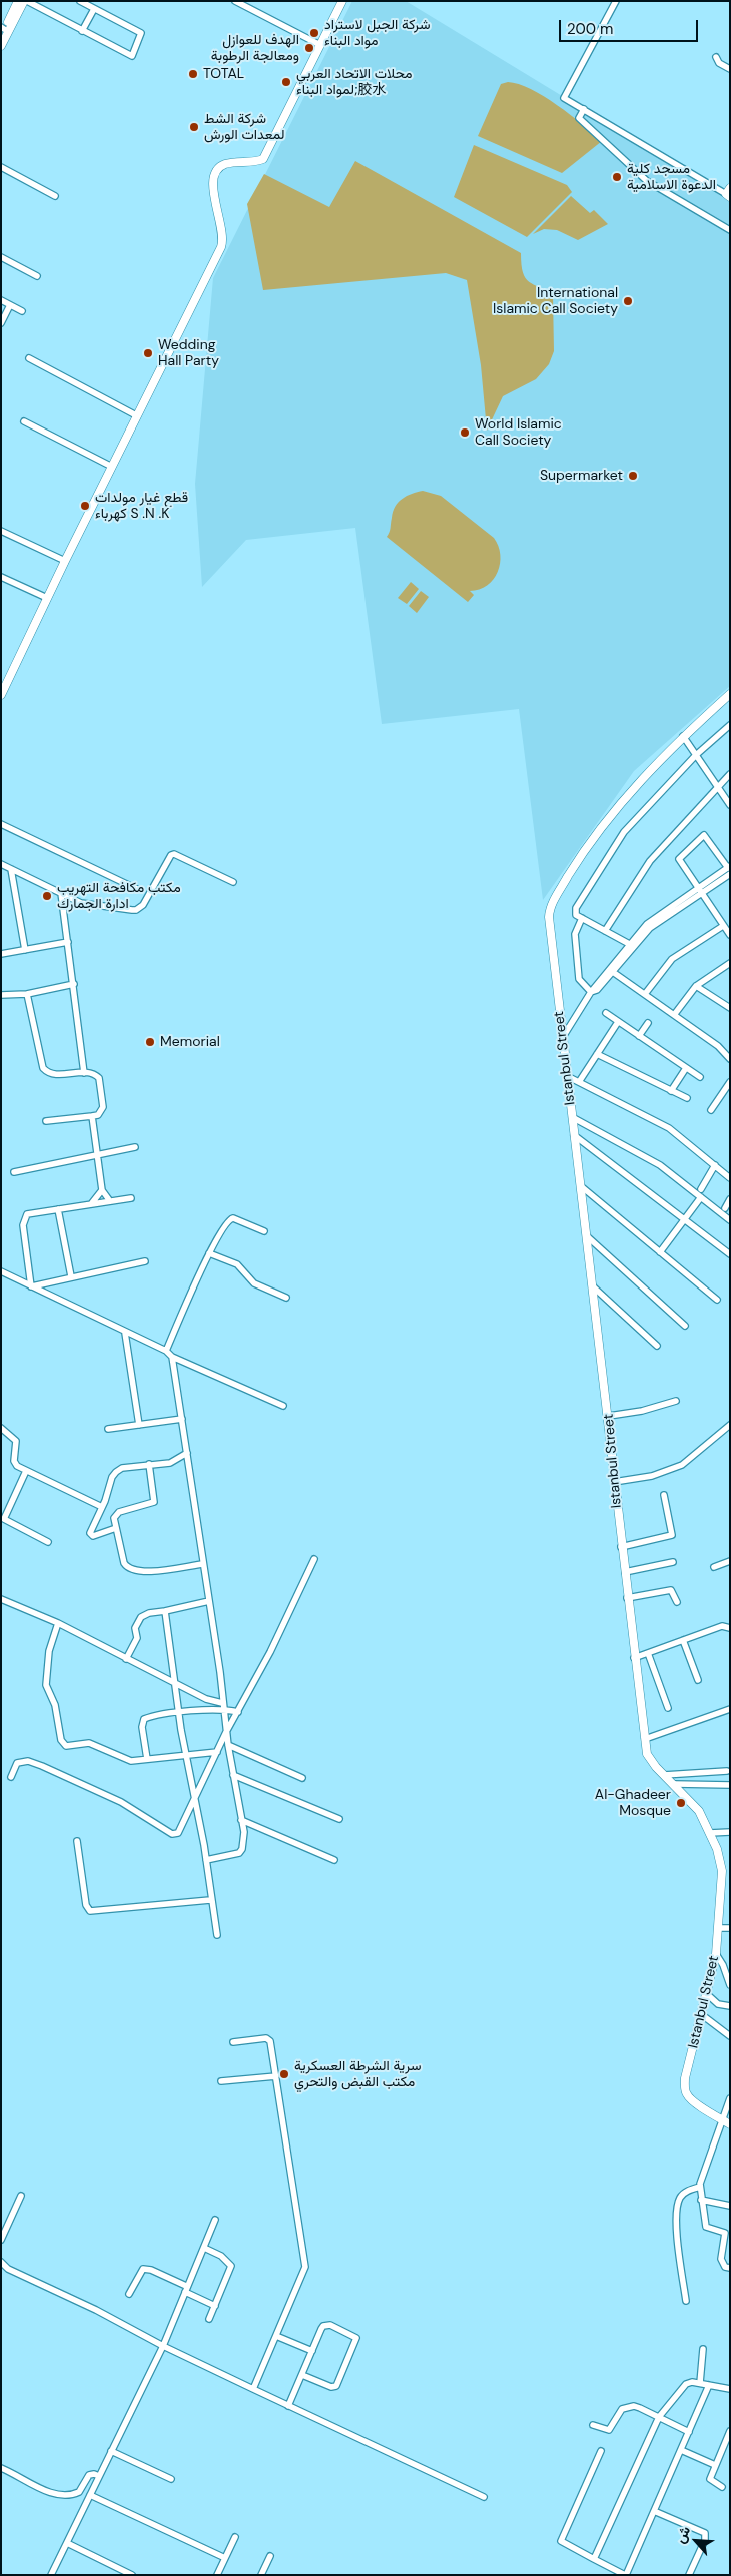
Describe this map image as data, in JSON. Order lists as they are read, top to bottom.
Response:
{
  "streets": {
    "street": ["Istanbul Street"]
  },
  "places": [
    "شركة الجبل لاستراد مواد البناء",
    "الهدف للعوازل ومعالجة الرطوبة",
    "TOTAL",
    "محلات الاتحاد العربي لمواد البناء;胶水",
    "شركة الشط لمعدات الورش",
    "مسجد كلية الدعوة الاسلامية",
    "International Islamic Call Society",
    "Wedding Hall Party",
    "World Islamic Call Society",
    "Supermarket",
    "قطع غيار مولدات كهرباء S .N .K",
    "مكتب مكافحة التهريب ادارة الجمارك",
    "Memorial",
    "Al-Ghadeer Mosque",
    "سرية الشرطة العسكرية مكتب القبض والتحري"
  ],
  "scale_bar": "200 m",
  "north": "top left"
}
